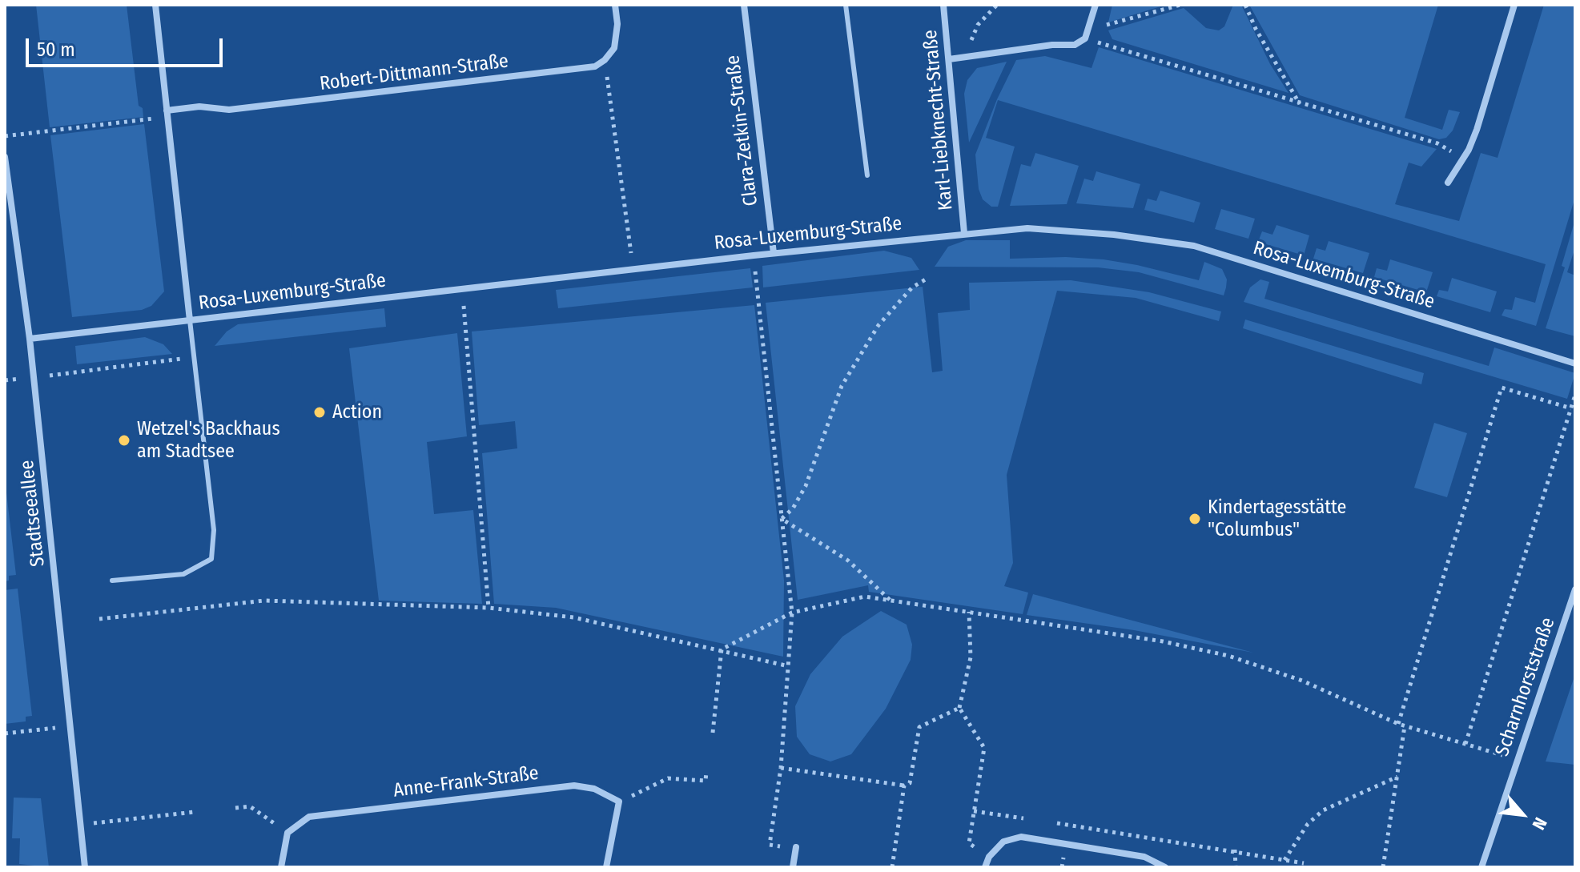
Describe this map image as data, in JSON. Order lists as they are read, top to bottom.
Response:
{
  "streets": {
    "street": [
      "Robert-Dittmann-Straße",
      "Karl-Liebknecht-Straße",
      "Clara-Zetkin-Straße",
      "Rosa-Luxemburg-Straße",
      "Stadtseeallee",
      "Scharnhorststraße",
      "Anne-Frank-Straße"
    ]
  },
  "crossings": [
    ["Karl-Liebknecht-Straße", "Rosa-Luxemburg-Straße"],
    ["Clara-Zetkin-Straße", "Rosa-Luxemburg-Straße"],
    ["Rosa-Luxemburg-Straße", "Stadtseeallee"]
  ],
  "places": ["Action", "Wetzel's Backhaus am Stadtsee", "Kindertagesstätte \"Columbus\""],
  "scale_bar": "50 m",
  "north": "bottom right"
}
